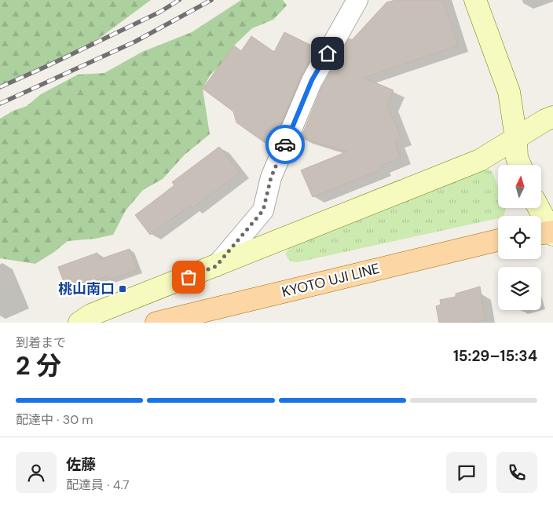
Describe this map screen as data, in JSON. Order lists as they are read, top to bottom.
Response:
{
  "streets": {
    "main road": ["KYOTO UJI LINE"]
  },
  "places": {
    "transit": ["桃山南口"]
  },
  "north": "top",
  "page": {
    "heading": ["2 分", "到着まで", "15:29–15:34"],
    "panel": ["佐藤", "配達員 · 4.7"],
    "bar": "配達中 · 30 m"
  }
}
